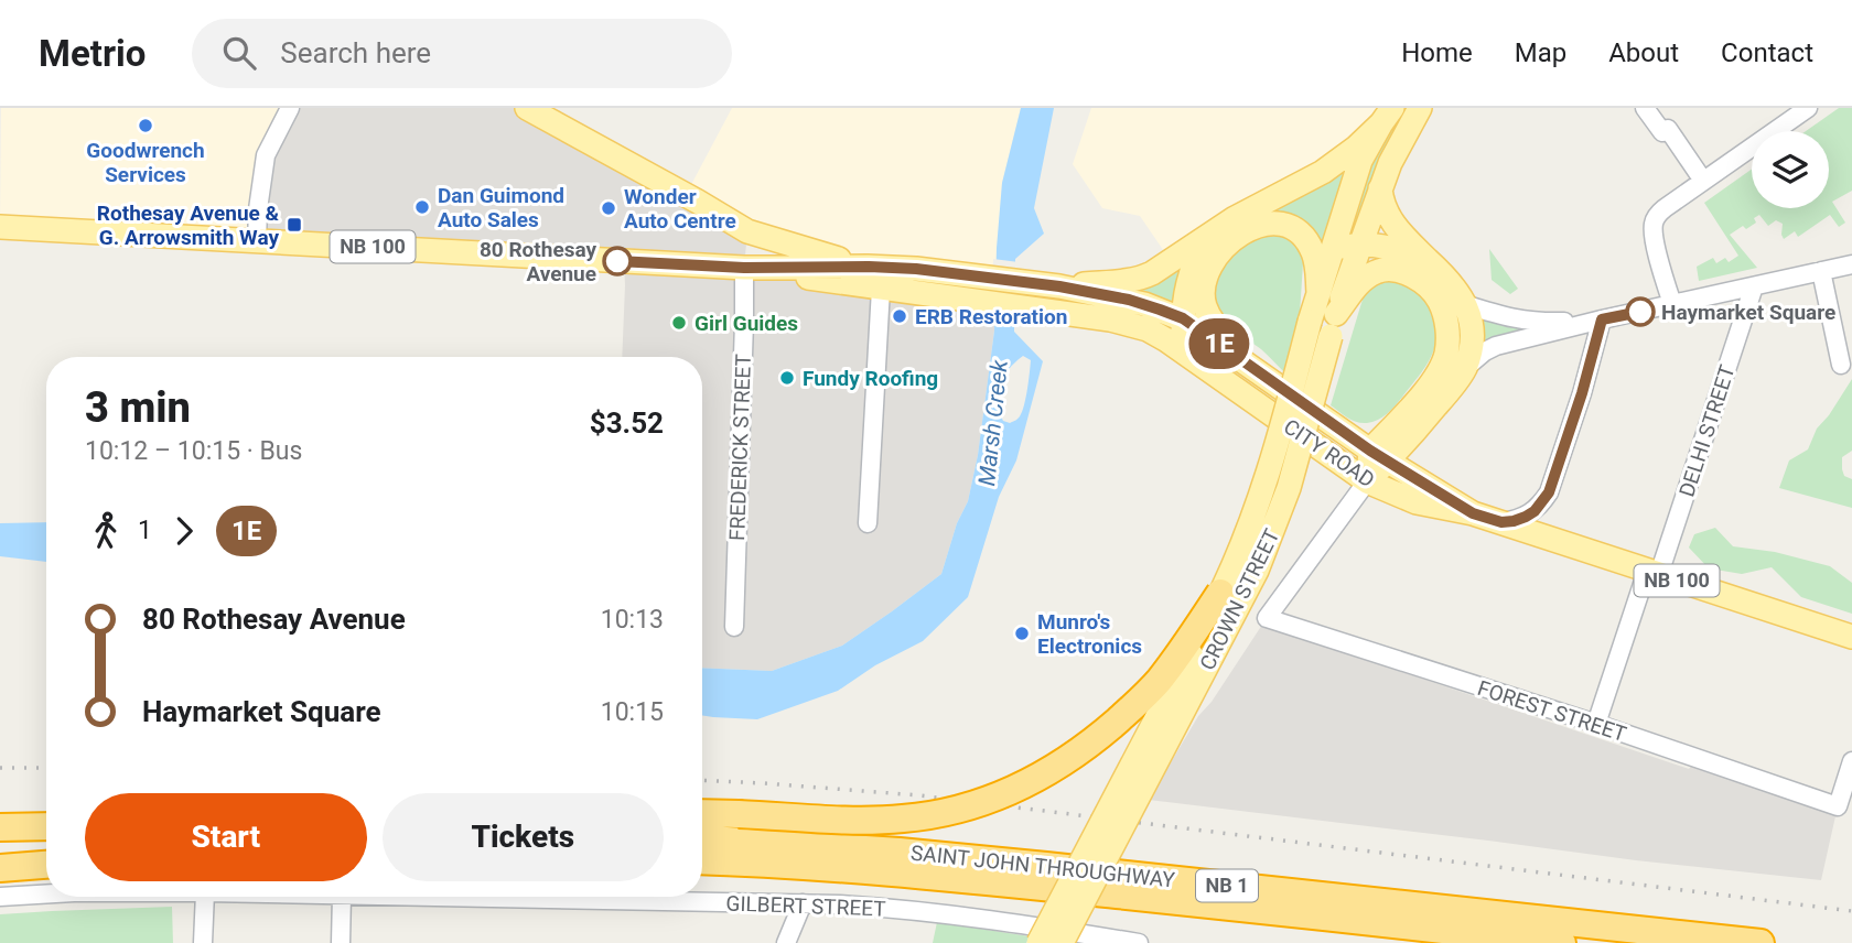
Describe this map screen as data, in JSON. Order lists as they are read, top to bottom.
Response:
{
  "streets": {
    "highway": ["SAINT JOHN THROUGHWAY", "NB 1"],
    "main road": ["NB 100", "CITY ROAD", "CROWN STREET"],
    "street": [
      "DELHI STREET",
      "FREDERICK STREET",
      "FOREST STREET",
      "GILBERT STREET"
    ]
  },
  "crossings": [
    ["NB 100", "DELHI STREET"],
    ["NB 100", "FREDERICK STREET"],
    ["NB 100", "CITY ROAD"],
    ["DELHI STREET", "FOREST STREET"],
    ["CITY ROAD", "FOREST STREET"],
    ["CROWN STREET", "GILBERT STREET"]
  ],
  "water": ["Marsh Creek"],
  "places": {
    "other": [
      "Goodwrench Services",
      "Dan Guimond Auto Sales",
      "Wonder Auto Centre",
      "80 Rothesay Avenue",
      "Haymarket Square",
      "ERB Restoration",
      "Girl Guides",
      "Fundy Roofing",
      "Munro's Electronics"
    ],
    "transit": ["Rothesay Avenue & G. Arrowsmith Way"]
  },
  "lines": ["bus line 1E"],
  "page": {
    "header": "Metrio",
    "search": "Search here",
    "nav": [
      "Home",
      "Map",
      "About",
      "Contact"
    ],
    "on_map": "1E",
    "heading": ["3 min", "10:12 – 10:15 · Bus", "$3.52"],
    "legs": ["1", "1E"],
    "list": [
      {
        "name": "80 Rothesay Avenue",
        "value": "10:13"
      },
      {
        "name": "Haymarket Square",
        "value": "10:15"
      }
    ],
    "buttons": ["Start", "Tickets"]
  }
}
